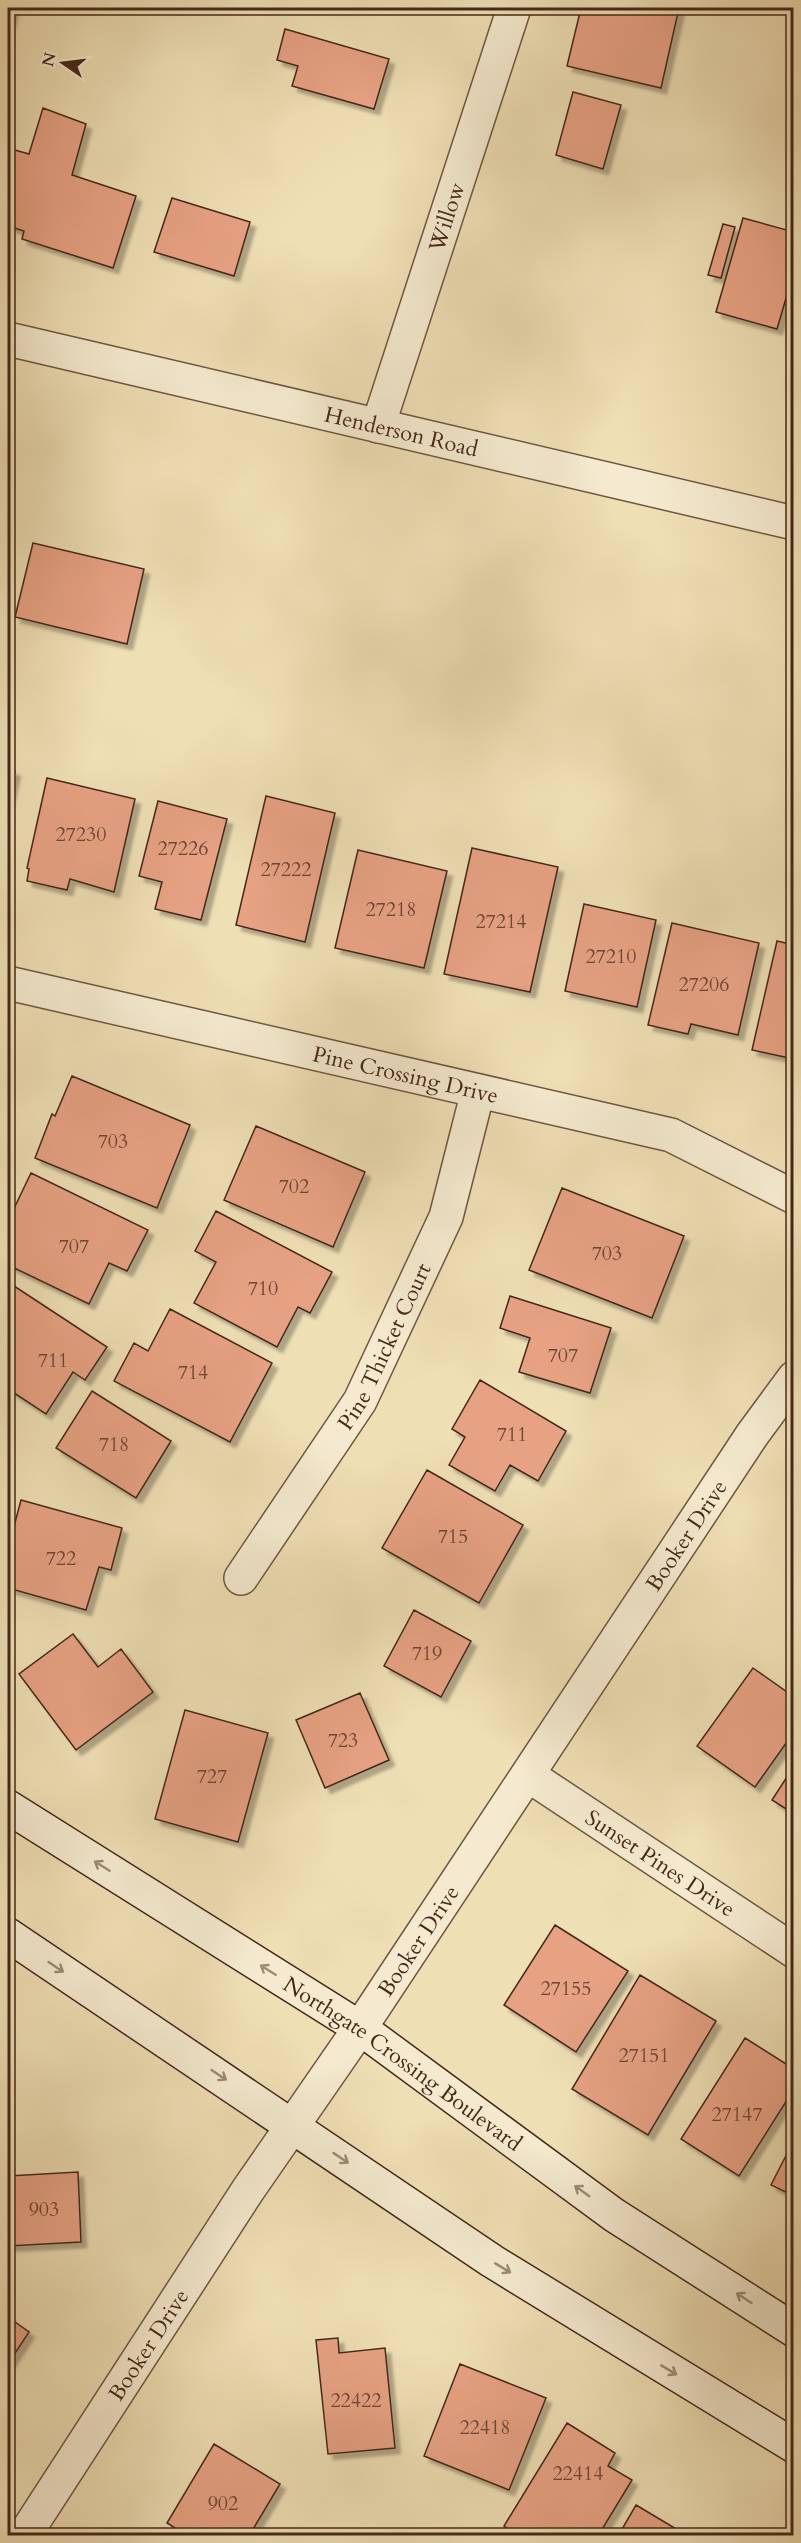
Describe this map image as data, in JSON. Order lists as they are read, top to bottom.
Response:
{
  "streets": {
    "street": [
      "Willow",
      "Henderson Road",
      "Pine Crossing Drive",
      "Pine Thicket Court",
      "Booker Drive",
      "Sunset Pines Drive",
      "Northgate Crossing Boulevard"
    ]
  },
  "crossings": [
    ["Willow", "Henderson Road"],
    ["Pine Crossing Drive", "Pine Thicket Court"],
    ["Booker Drive", "Sunset Pines Drive"],
    ["Booker Drive", "Northgate Crossing Boulevard"]
  ],
  "house_numbers": [
    "27230",
    "27226",
    "27222",
    "27218",
    "27214",
    "27210",
    "27206",
    "703",
    "702",
    "707",
    "703",
    "710",
    "707",
    "711",
    "714",
    "711",
    "718",
    "715",
    "722",
    "719",
    "723",
    "727",
    "27155",
    "27151",
    "27147",
    "903",
    "22422",
    "22418",
    "22414",
    "902"
  ],
  "north": "left"
}
